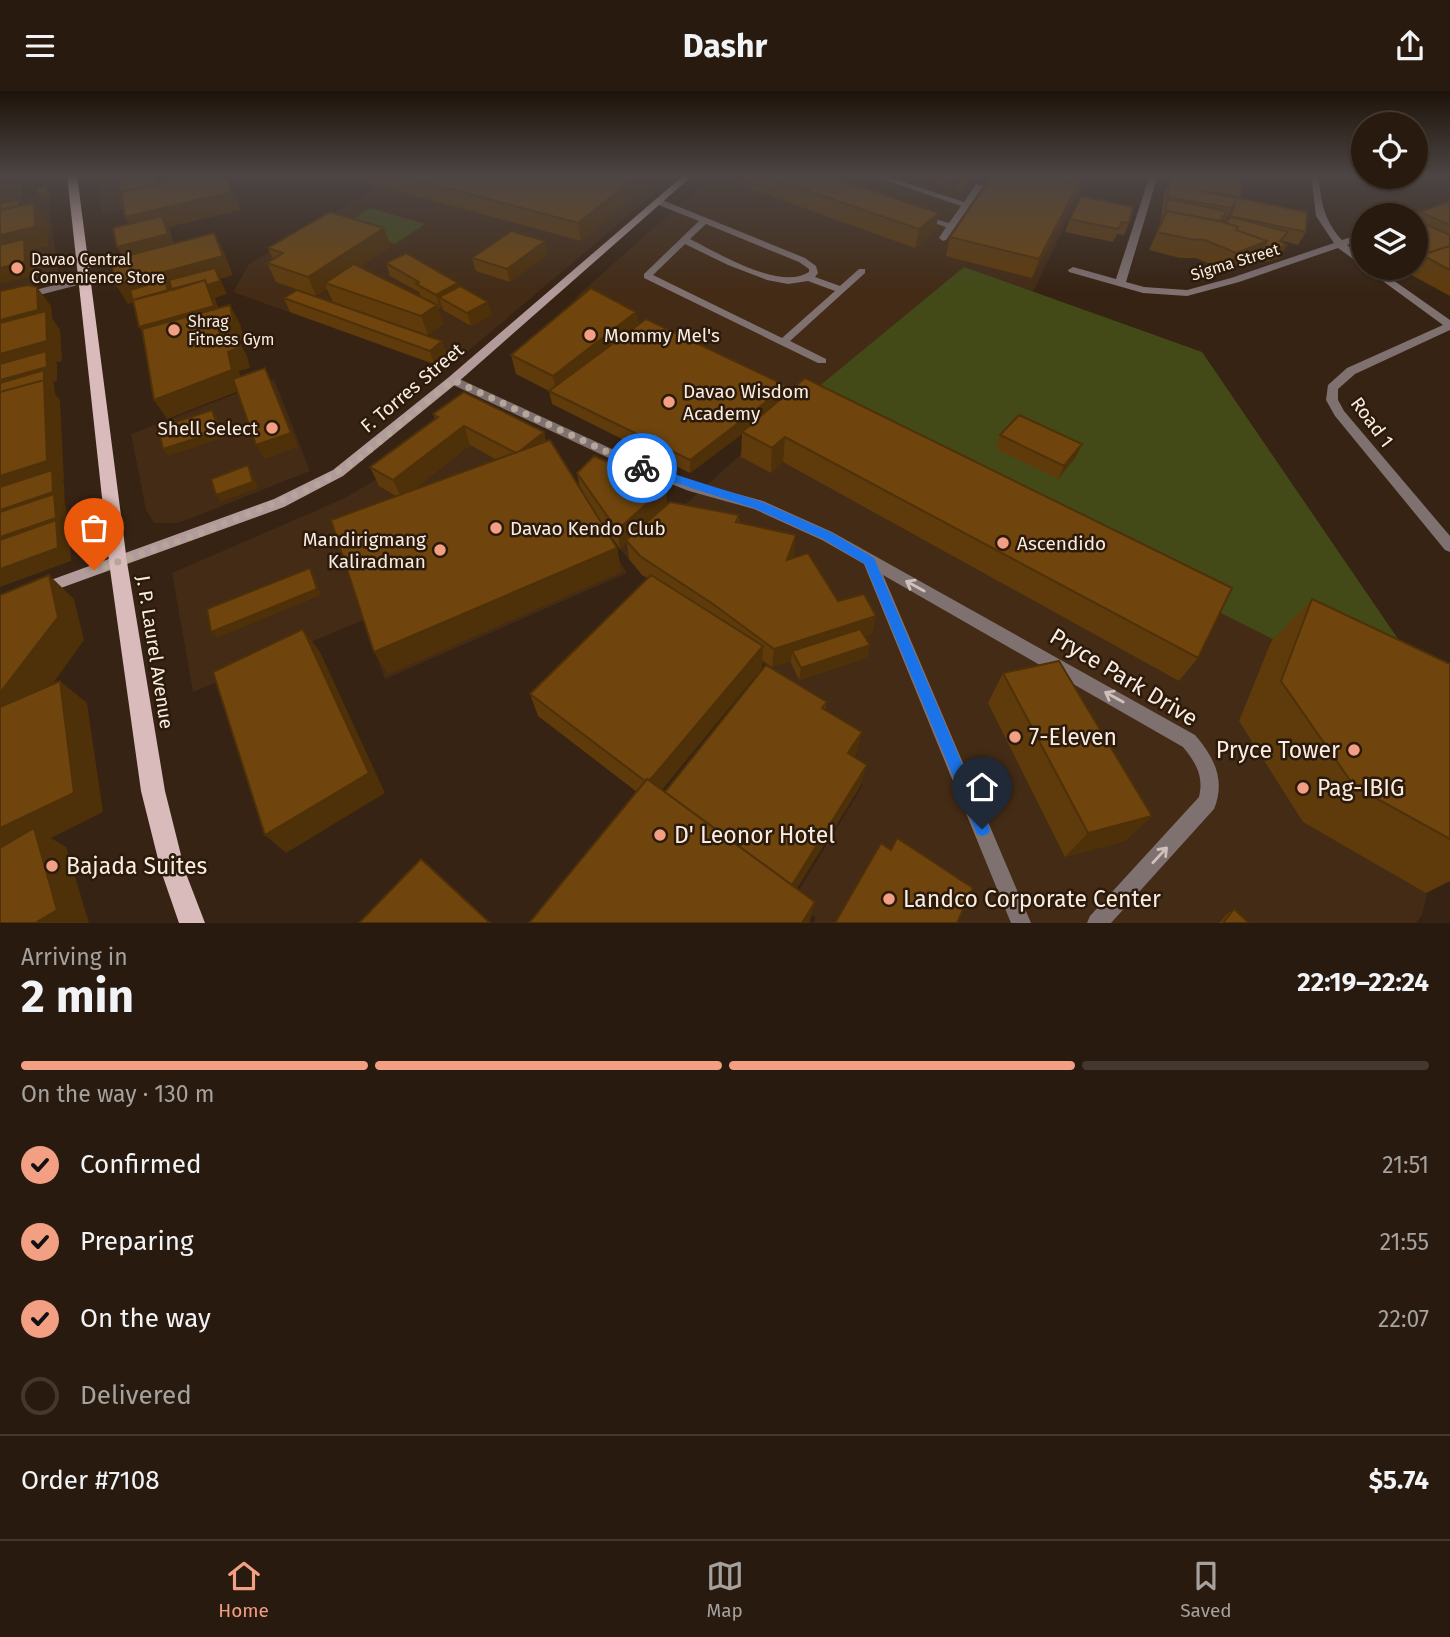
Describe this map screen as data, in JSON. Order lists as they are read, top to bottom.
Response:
{
  "streets": {
    "main road": ["F. Torres Street", "J. P. Laurel Avenue"],
    "street": ["Sigma Street", "Road 1", "Pryce Park Drive"]
  },
  "crossings": [
    ["F. Torres Street", "J. P. Laurel Avenue"],
    ["F. Torres Street", "Pryce Park Drive"]
  ],
  "places": [
    "Davao Central Convenience Store",
    "Shrag Fitness Gym",
    "Mommy Mel's",
    "Davao Wisdom Academy",
    "Shell Select",
    "Davao Kendo Club",
    "Ascendido",
    "Mandirigmang Kaliradman",
    "7-Eleven",
    "Pryce Tower",
    "Pag-IBIG",
    "D' Leonor Hotel",
    "Bajada Suites",
    "Landco Corporate Center"
  ],
  "page": {
    "header": "Dashr",
    "heading": ["2 min", "Arriving in", "22:19–22:24"],
    "panel": ["Order #7108", "$5.74"],
    "bar": "On the way · 130 m",
    "list": [
      ["Confirmed", "21:51"],
      ["Preparing", "21:55"],
      ["On the way", "22:07"],
      "Delivered"
    ],
    "tabs": ["Home", "Map", "Saved"]
  }
}
